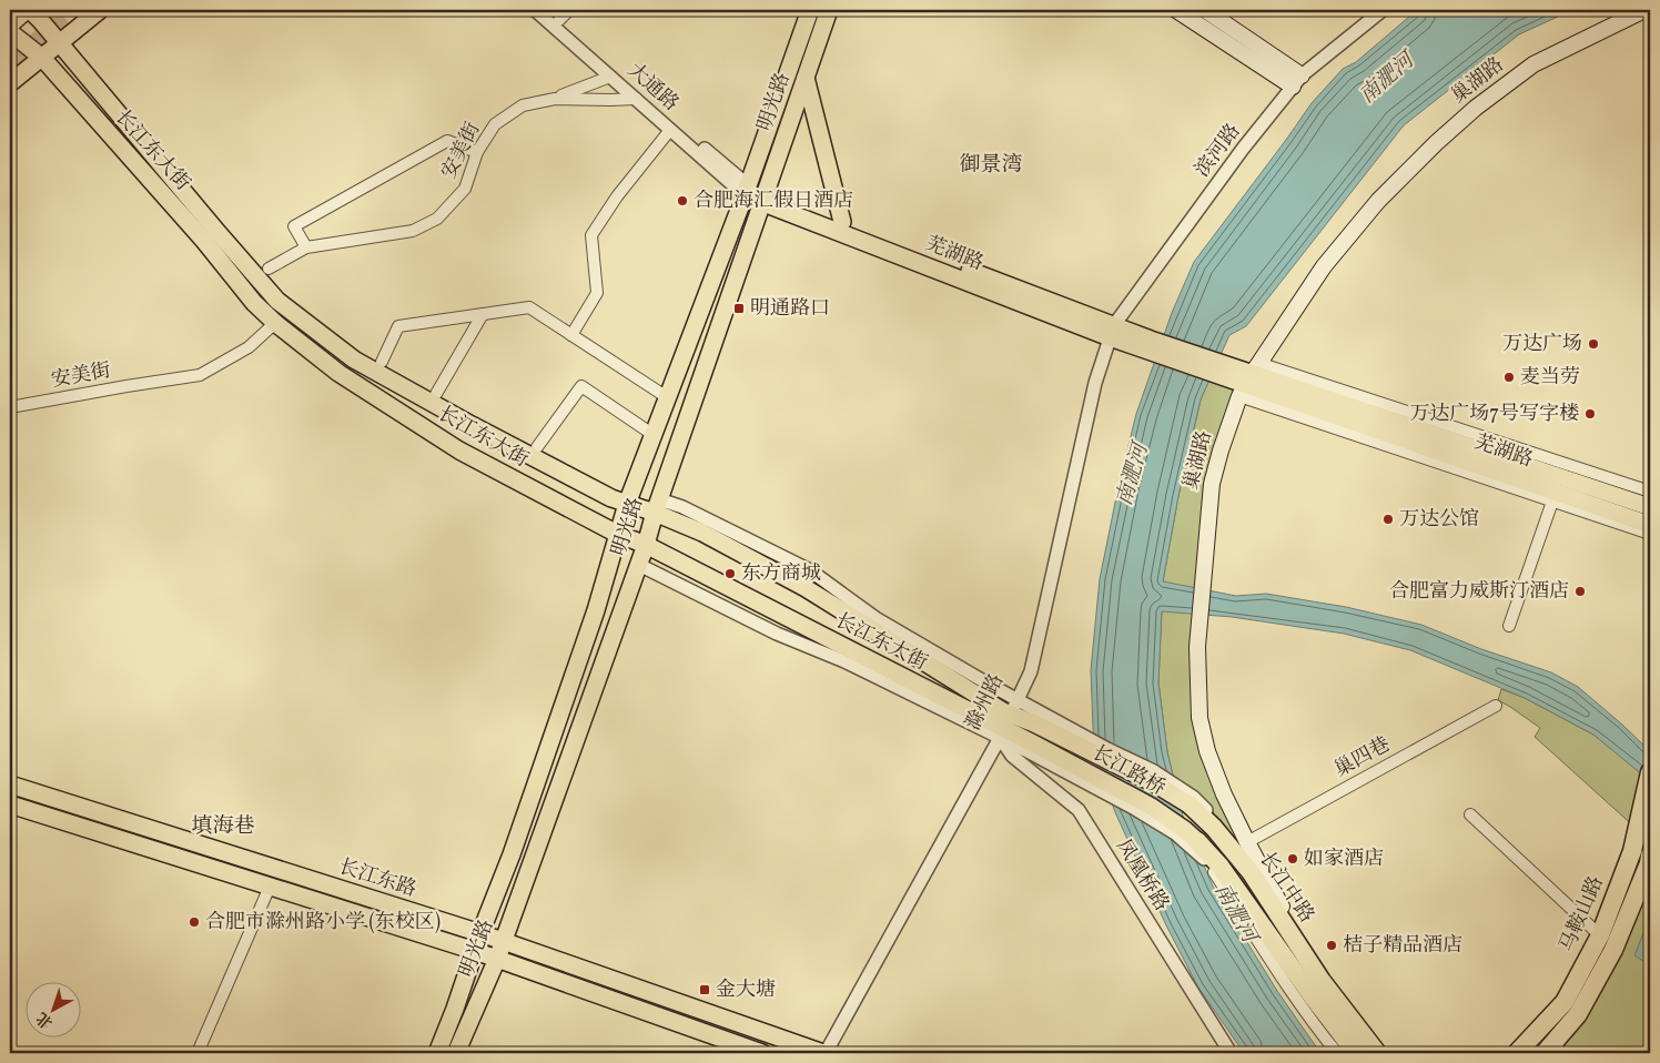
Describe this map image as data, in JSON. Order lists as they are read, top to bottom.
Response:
{
  "streets": {
    "highway": ["长江中路", "马鞍山路"],
    "main road": [
      "巢湖路",
      "明光路",
      "长江东大街",
      "芜湖路",
      "长江路桥",
      "长江东路"
    ],
    "street": [
      "大通路",
      "安美街",
      "滨河路",
      "滁州路",
      "巢四巷",
      "凤凰桥路"
    ]
  },
  "crossings": [
    ["巢湖路", "芜湖路"],
    ["巢湖路", "巢四巷"],
    ["大通路", "明光路"],
    ["大通路", "安美街"],
    ["大通路", "芜湖路"],
    ["明光路", "长江东大街"],
    ["明光路", "芜湖路"],
    ["明光路", "长江东路"],
    ["长江东大街", "安美街"],
    ["长江东大街", "滁州路"],
    ["长江东大街", "长江路桥"],
    ["长江东大街", "凤凰桥路"],
    ["滨河路", "芜湖路"],
    ["滨河路", "滁州路"],
    ["芜湖路", "滁州路"],
    ["滁州路", "凤凰桥路"],
    ["滁州路", "长江东路"],
    ["长江路桥", "长江中路"]
  ],
  "districts": ["御景湾", "填海巷"],
  "water": ["南淝河"],
  "places": {
    "other": [
      "合肥海汇假日酒店",
      "万达广场",
      "麦当劳",
      "万达广场7号写字楼",
      "万达公馆",
      "东方商城",
      "合肥富力威斯汀酒店",
      "如家酒店",
      "合肥市滁州路小学 (东校区)",
      "桔子精品酒店"
    ],
    "transit": ["明通路口", "金大塘"]
  },
  "north": "bottom left"
}
